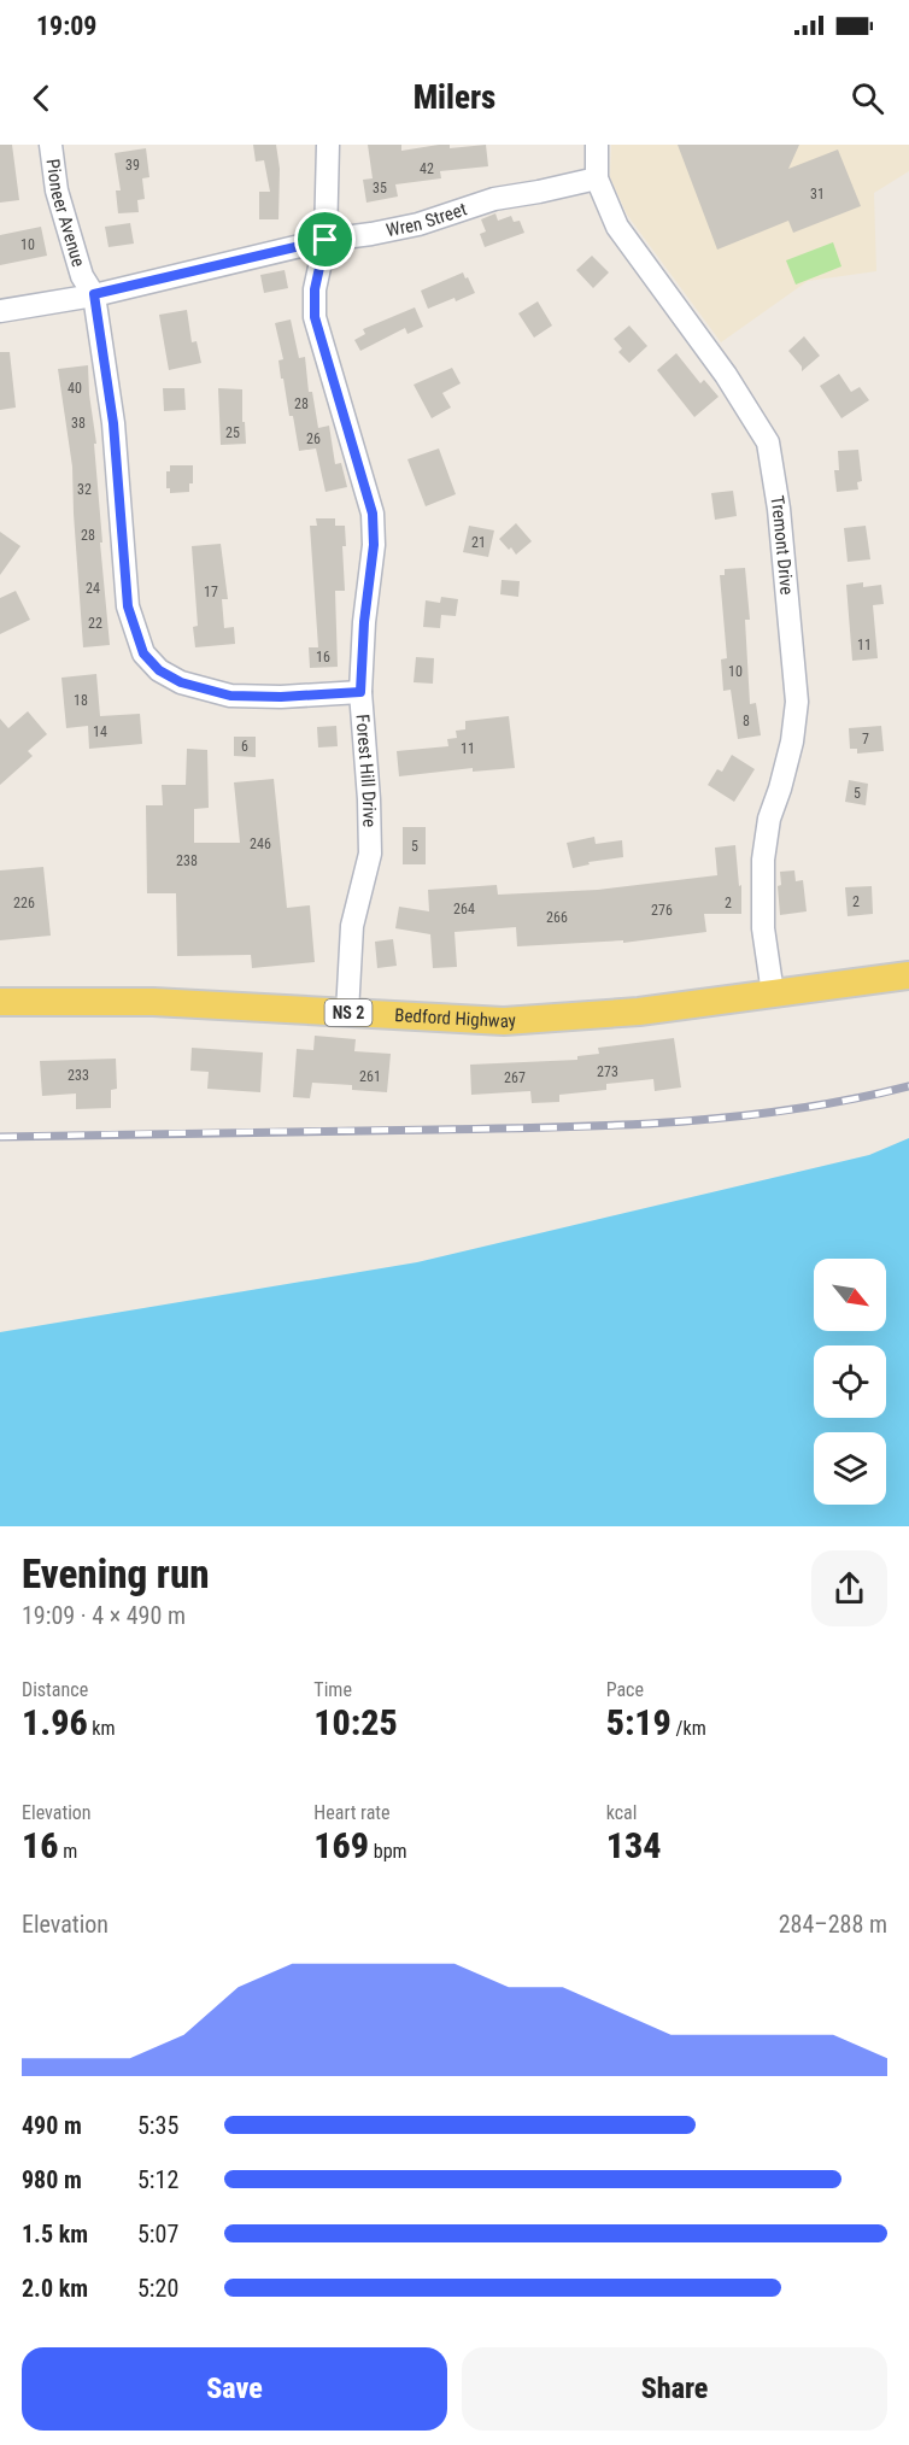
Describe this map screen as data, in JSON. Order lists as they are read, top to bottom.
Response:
{
  "streets": {
    "main road": ["NS 2", "Bedford Highway"],
    "street": [
      "Pioneer Avenue",
      "Wren Street",
      "Tremont Drive",
      "Forest Hill Drive"
    ]
  },
  "crossings": [
    ["Pioneer Avenue", "Wren Street"],
    ["Pioneer Avenue", "Forest Hill Drive"],
    ["Wren Street", "Tremont Drive"],
    ["Wren Street", "Forest Hill Drive"],
    ["Tremont Drive", "Bedford Highway"],
    ["Forest Hill Drive", "Bedford Highway"]
  ],
  "house_numbers": [
    "39",
    "42",
    "35",
    "31",
    "10",
    "40",
    "28",
    "38",
    "25",
    "26",
    "32",
    "28",
    "21",
    "24",
    "17",
    "22",
    "11",
    "16",
    "10",
    "18",
    "8",
    "14",
    "7",
    "6",
    "11",
    "5",
    "246",
    "5",
    "238",
    "2",
    "226",
    "2",
    "264",
    "276",
    "266",
    "273",
    "233",
    "261",
    "267"
  ],
  "north": "bottom right",
  "page": {
    "status": "19:09",
    "header": "Milers",
    "heading": ["Evening run", "19:09 · 4 × 490 m"],
    "stats": [
      ["Distance", "1.96 km"],
      ["Time", "10:25"],
      ["Pace", "5:19 /km"],
      ["Elevation", "16 m"],
      ["Heart rate", "169 bpm"],
      ["kcal", "134"]
    ],
    "chart": ["Elevation", "284–288 m"],
    "list": [
      {
        "name": "490 m",
        "note": "5:35"
      },
      {
        "name": "980 m",
        "note": "5:12"
      },
      {
        "name": "1.5 km",
        "note": "5:07"
      },
      {
        "name": "2.0 km",
        "note": "5:20"
      }
    ],
    "buttons": ["Save", "Share"]
  }
}
